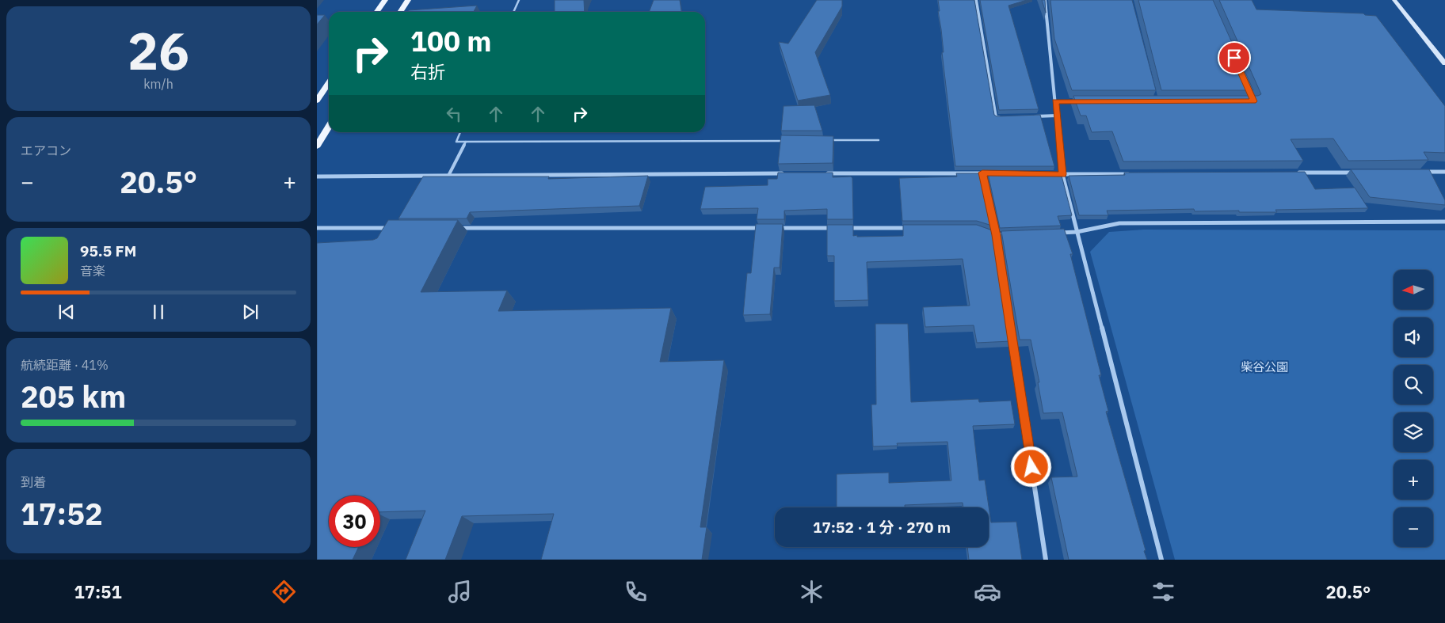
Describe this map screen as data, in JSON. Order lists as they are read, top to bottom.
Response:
{
  "parks": ["柴谷公園"],
  "north": "left",
  "page": {
    "tile": [
      ["26", "km/h"],
      "エアコン",
      ["航続距離 · 41%", "205 km"],
      ["到着", "17:52"]
    ],
    "turn": ["100 m", "右折"],
    "heat": ["−", "20.5°", "+"],
    "song": ["95.5 FM", "音楽"],
    "map_buttons": ["+", "−"],
    "limit": "30",
    "trip": "17:52 · 1 分 · 270 m",
    "tabs": ["17:51", "20.5°"]
  }
}
